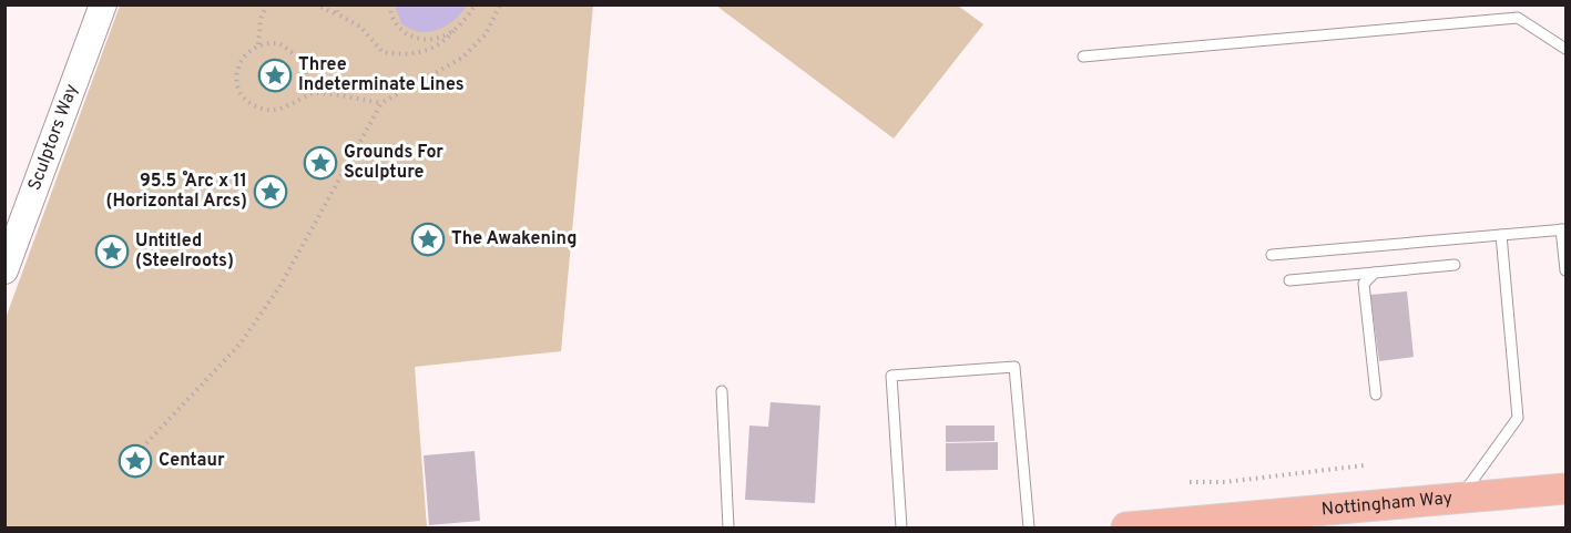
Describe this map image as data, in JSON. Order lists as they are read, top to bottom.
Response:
{
  "streets": {
    "main road": ["Nottingham Way"],
    "street": ["Sculptors Way"]
  },
  "places": {
    "place": [
      "Three Indeterminate Lines",
      "Grounds For Sculpture",
      "95.5 ̊ Arc x 11 (Horizontal Arcs)",
      "The Awakening",
      "Untitled (Steelroots)",
      "Centaur"
    ]
  }
}
